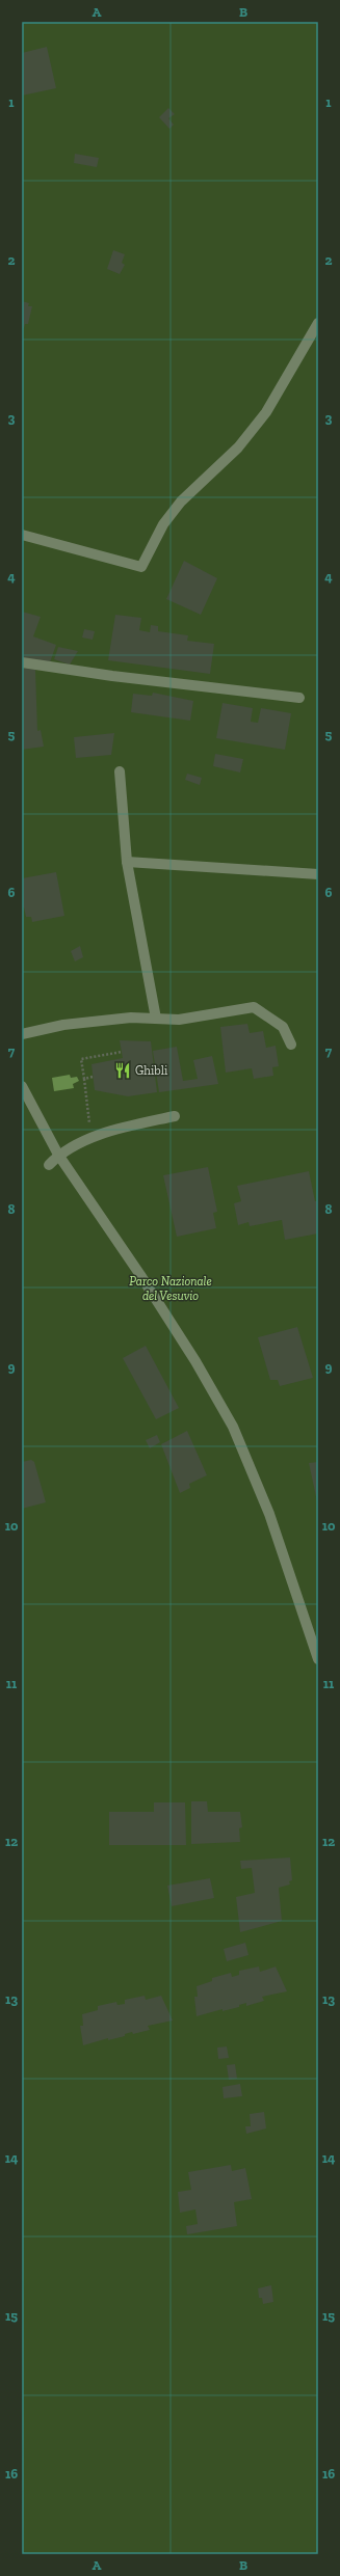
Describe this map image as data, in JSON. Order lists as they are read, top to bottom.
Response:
{
  "parks": ["Parco Nazionale del Vesuvio"],
  "places": {
    "restaurant": ["Ghibli"]
  },
  "grid": {
    "columns": ["A", "B"],
    "rows": [
      "1",
      "2",
      "3",
      "4",
      "5",
      "6",
      "7",
      "8",
      "9",
      "10",
      "11",
      "12",
      "13",
      "14",
      "15",
      "16"
    ]
  }
}
